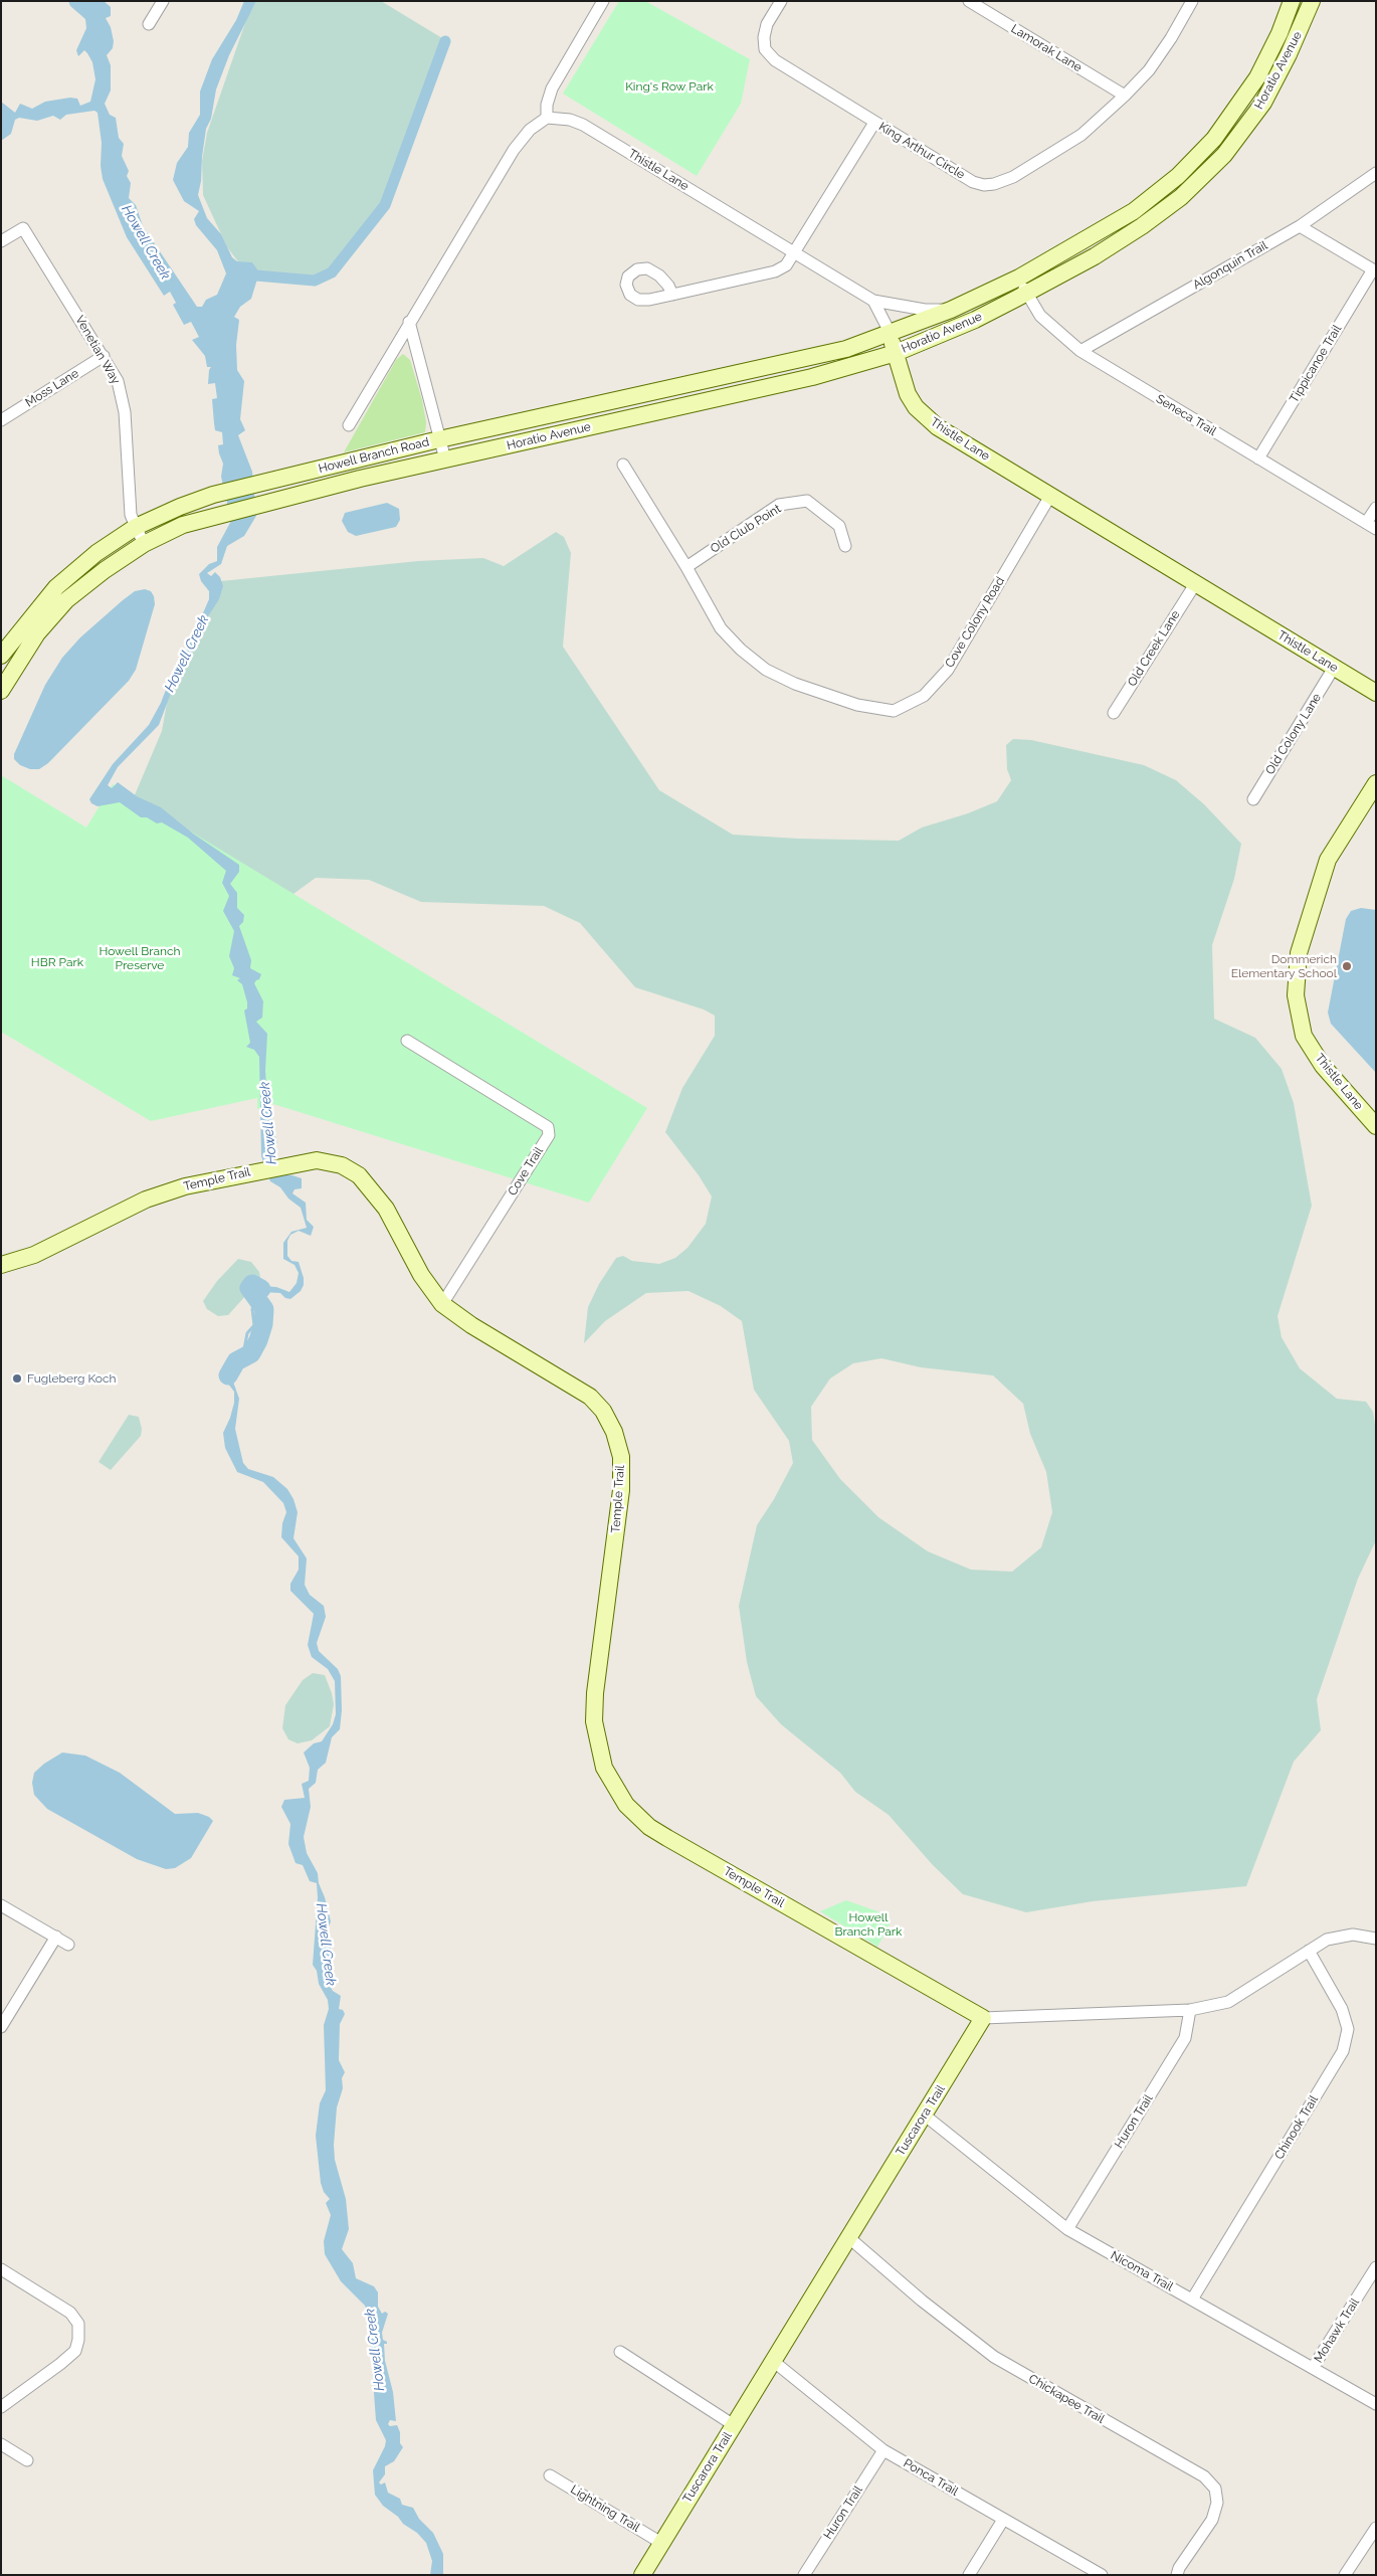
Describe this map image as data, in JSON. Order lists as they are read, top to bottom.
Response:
{
  "streets": {
    "street": [
      "Lamorak Lane",
      "Horatio Avenue",
      "King Arthur Circle",
      "Thistle Lane",
      "Algonquin Trail",
      "Venetian Way",
      "Tippicanoe Trail",
      "Moss Lane",
      "Seneca Trail",
      "Howell Branch Road",
      "Old Club Point",
      "Cove Colony Road",
      "Old Creek Lane",
      "Old Colony Lane",
      "Cove Trail",
      "Temple Trail",
      "Tuscarora Trail",
      "Huron Trail",
      "Chinook Trail",
      "Nicoma Trail",
      "Mohawk Trail",
      "Chickapee Trail",
      "Ponca Trail",
      "Lightning Trail"
    ]
  },
  "crossings": [
    ["Lamorak Lane", "King Arthur Circle"],
    ["Horatio Avenue", "Thistle Lane"],
    ["Horatio Avenue", "Seneca Trail"],
    ["Horatio Avenue", "Howell Branch Road"],
    ["King Arthur Circle", "Thistle Lane"],
    ["Thistle Lane", "Cove Colony Road"],
    ["Thistle Lane", "Old Creek Lane"],
    ["Thistle Lane", "Old Colony Lane"],
    ["Algonquin Trail", "Seneca Trail"],
    ["Venetian Way", "Moss Lane"],
    ["Venetian Way", "Howell Branch Road"],
    ["Tippicanoe Trail", "Seneca Trail"],
    ["Old Club Point", "Cove Colony Road"],
    ["Cove Trail", "Temple Trail"],
    ["Temple Trail", "Tuscarora Trail"],
    ["Tuscarora Trail", "Nicoma Trail"],
    ["Tuscarora Trail", "Chickapee Trail"],
    ["Tuscarora Trail", "Ponca Trail"],
    ["Tuscarora Trail", "Lightning Trail"],
    ["Huron Trail", "Nicoma Trail"],
    ["Huron Trail", "Ponca Trail"],
    ["Chinook Trail", "Nicoma Trail"],
    ["Nicoma Trail", "Mohawk Trail"]
  ],
  "water": ["Howell Creek"],
  "parks": [
    "King's Row Park",
    "Howell Branch Preserve",
    "HBR Park",
    "Howell Branch Park"
  ],
  "places": ["Dommerich Elementary School", "Fugleberg Koch"]
}
